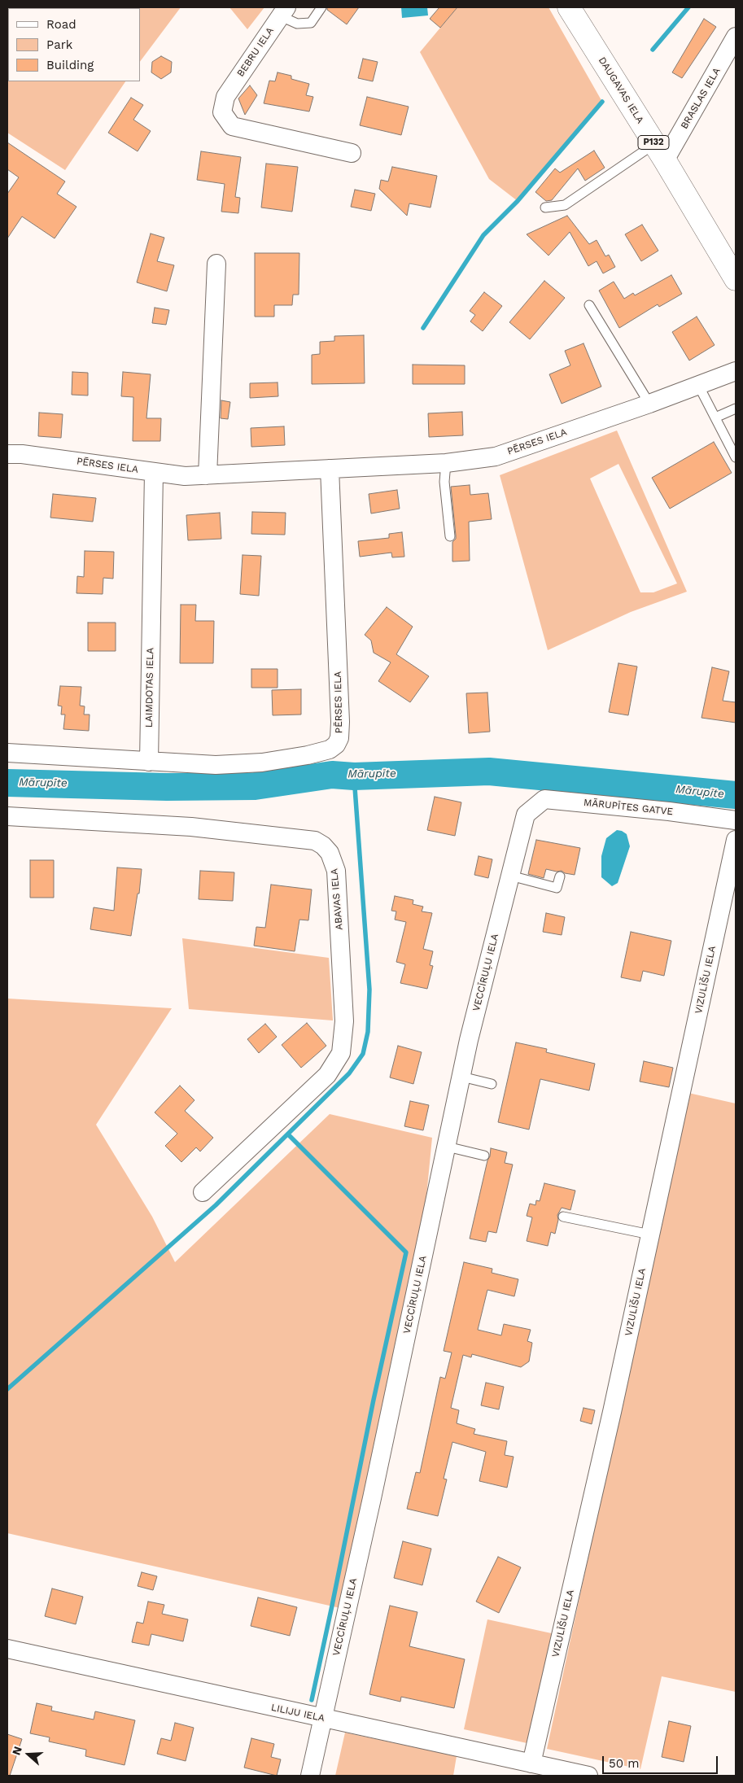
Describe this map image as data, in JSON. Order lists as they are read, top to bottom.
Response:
{
  "streets": {
    "main road": ["DAUGAVAS IELA", "P132"],
    "street": [
      "BEBRU IELA",
      "BRASLAS IELA",
      "PĒRSES IELA",
      "LAIMDOTAS IELA",
      "MĀRUPĪTES GATVE",
      "ABAVAS IELA",
      "VECCĪRUĻU IELA",
      "VIZULĪŠU IELA",
      "LILIJU IELA"
    ]
  },
  "crossings": [
    ["DAUGAVAS IELA", "BRASLAS IELA"],
    ["PĒRSES IELA", "LAIMDOTAS IELA"],
    ["MĀRUPĪTES GATVE", "VECCĪRUĻU IELA"],
    ["VECCĪRUĻU IELA", "LILIJU IELA"],
    ["VIZULĪŠU IELA", "LILIJU IELA"]
  ],
  "water": ["Mārupīte"],
  "legend": ["Road", "Park", "Building"],
  "scale_bar": "50 m",
  "north": "left"
}
